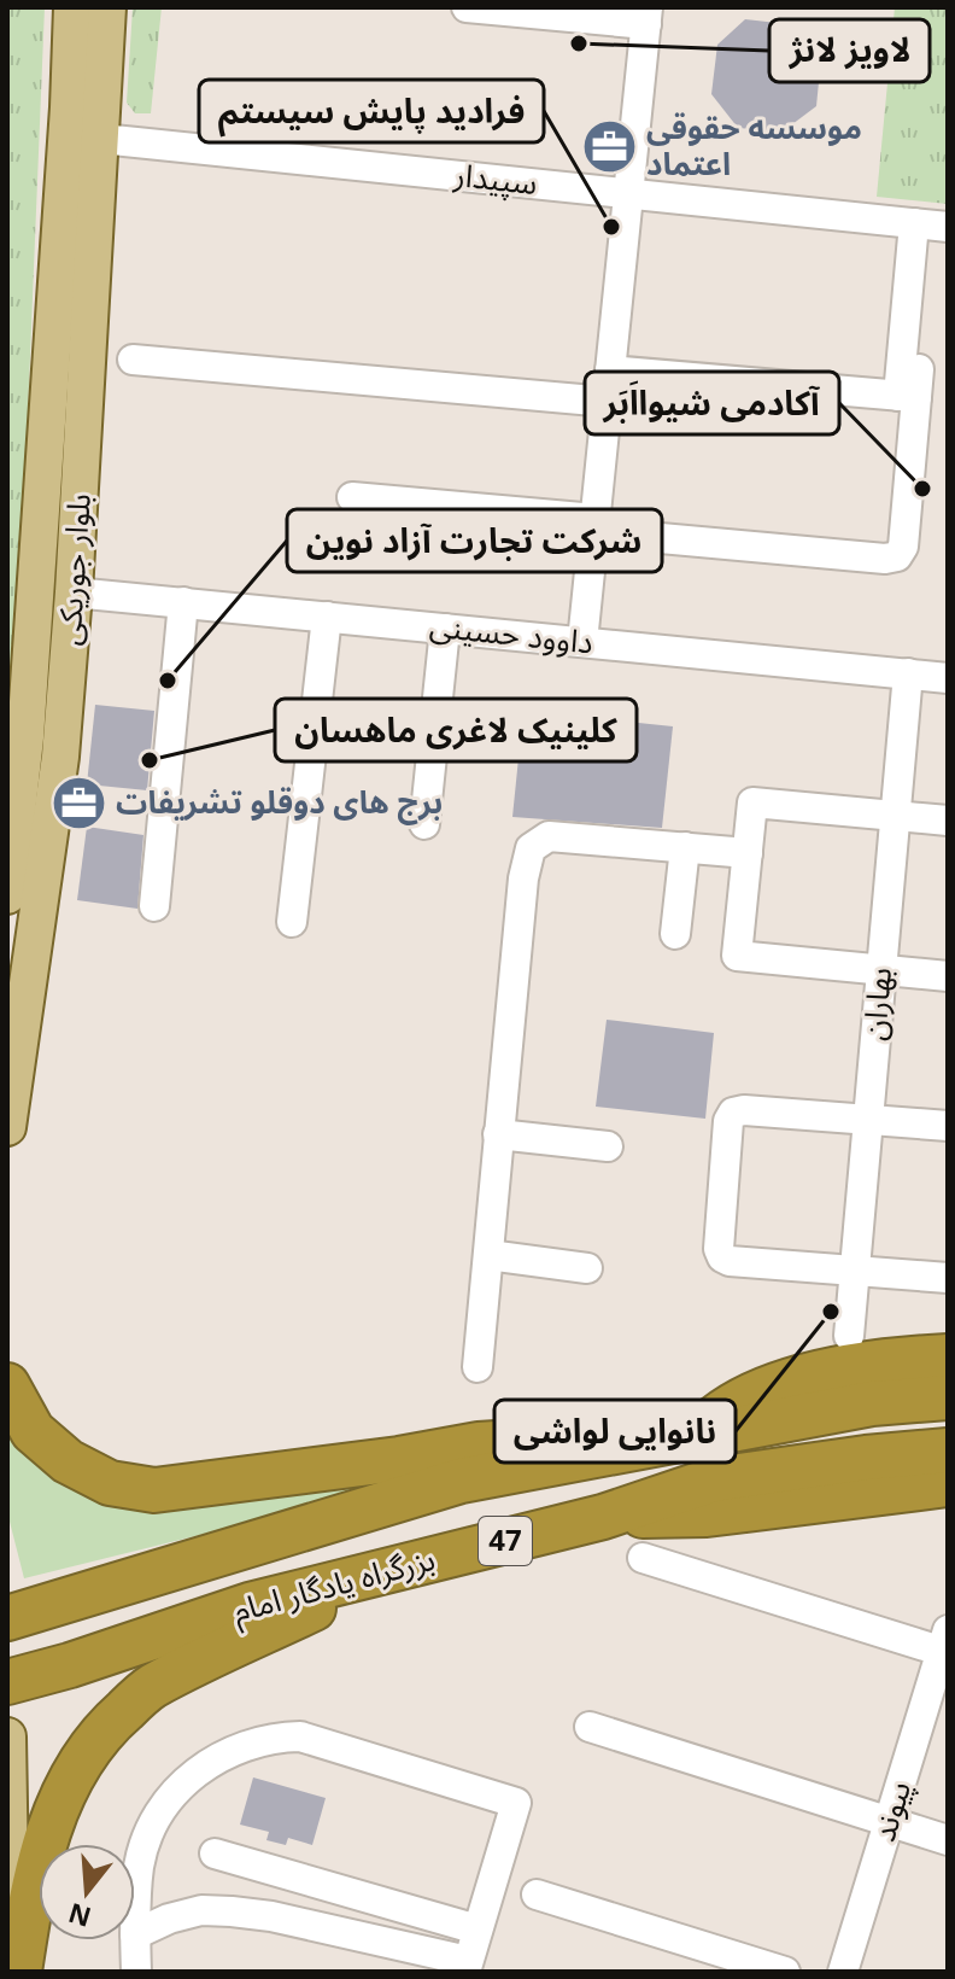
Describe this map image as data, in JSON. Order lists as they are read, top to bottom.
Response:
{
  "streets": {
    "highway": ["47", "بزرگراه یادگار امام"],
    "main road": ["بلوار جوریکی"],
    "street": [
      "سپیدار",
      "داوود حسینی",
      "بهاران",
      "پیوند"
    ]
  },
  "crossings": [
    ["سپیدار", "بلوار جوریکی"],
    ["بلوار جوریکی", "داوود حسینی"],
    ["داوود حسینی", "بهاران"]
  ],
  "places": {
    "other": [
      "لاويز لانژ",
      "فرادید پایش سیستم",
      "آکادمی شیوااَبَر",
      "شرکت تجارت آزاد نوین",
      "کلینیک لاغری ماهسان",
      "نانوایی لواشی"
    ],
    "office": ["موسسه حقوقی اعتماد", "برج های دوقلو تشریفات"]
  },
  "north": "bottom"
}
